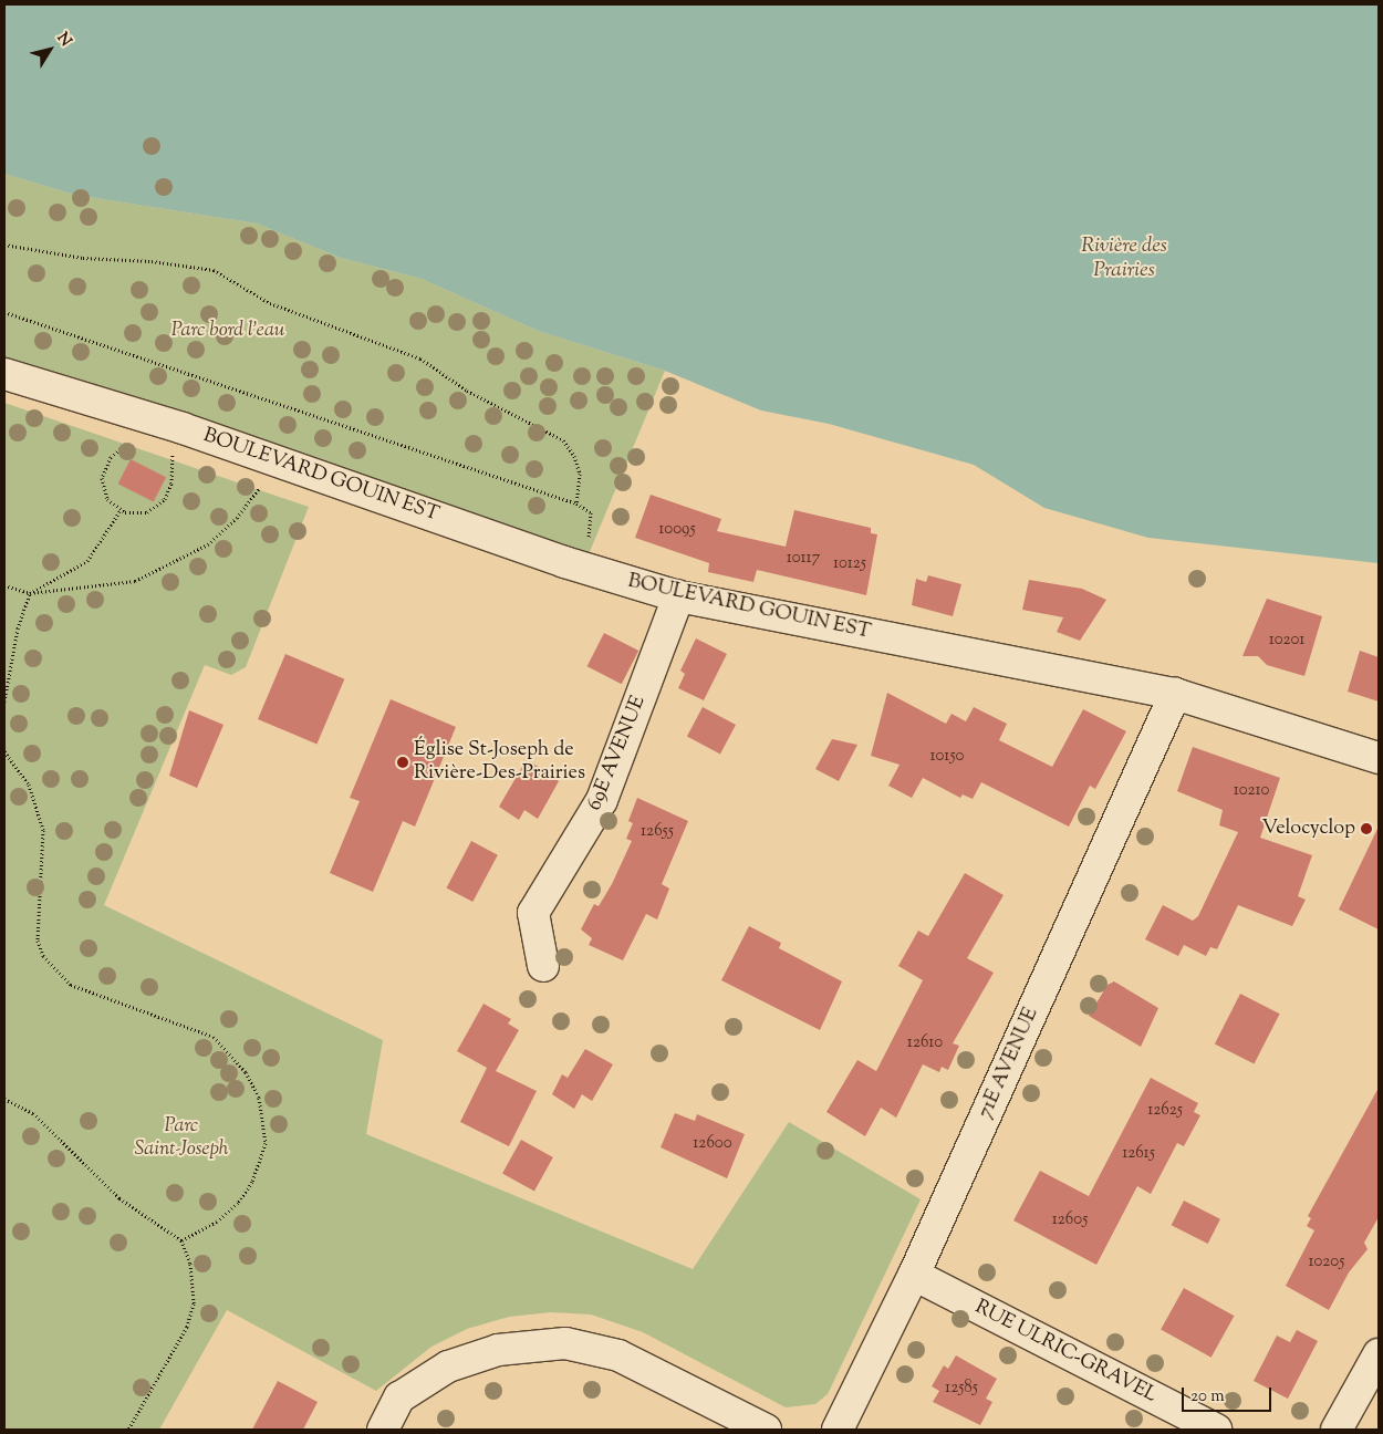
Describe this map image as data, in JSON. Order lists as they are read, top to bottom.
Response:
{
  "streets": {
    "street": [
      "BOULEVARD GOUIN EST",
      "69E AVENUE",
      "71E AVENUE",
      "RUE ULRIC-GRAVEL"
    ]
  },
  "crossings": [
    ["BOULEVARD GOUIN EST", "69E AVENUE"],
    ["BOULEVARD GOUIN EST", "71E AVENUE"],
    ["71E AVENUE", "RUE ULRIC-GRAVEL"]
  ],
  "water": ["Rivière des Prairies"],
  "parks": ["Parc bord l'eau", "Parc Saint-Joseph"],
  "places": ["Église St-Joseph de Rivière-Des-Prairies", "Velocyclop"],
  "house_numbers": [
    "10095",
    "10117",
    "10125",
    "10201",
    "10150",
    "10210",
    "12655",
    "12610",
    "12625",
    "12600",
    "12615",
    "12605",
    "10205",
    "12585"
  ],
  "scale_bar": "20 m",
  "north": "top right"
}
